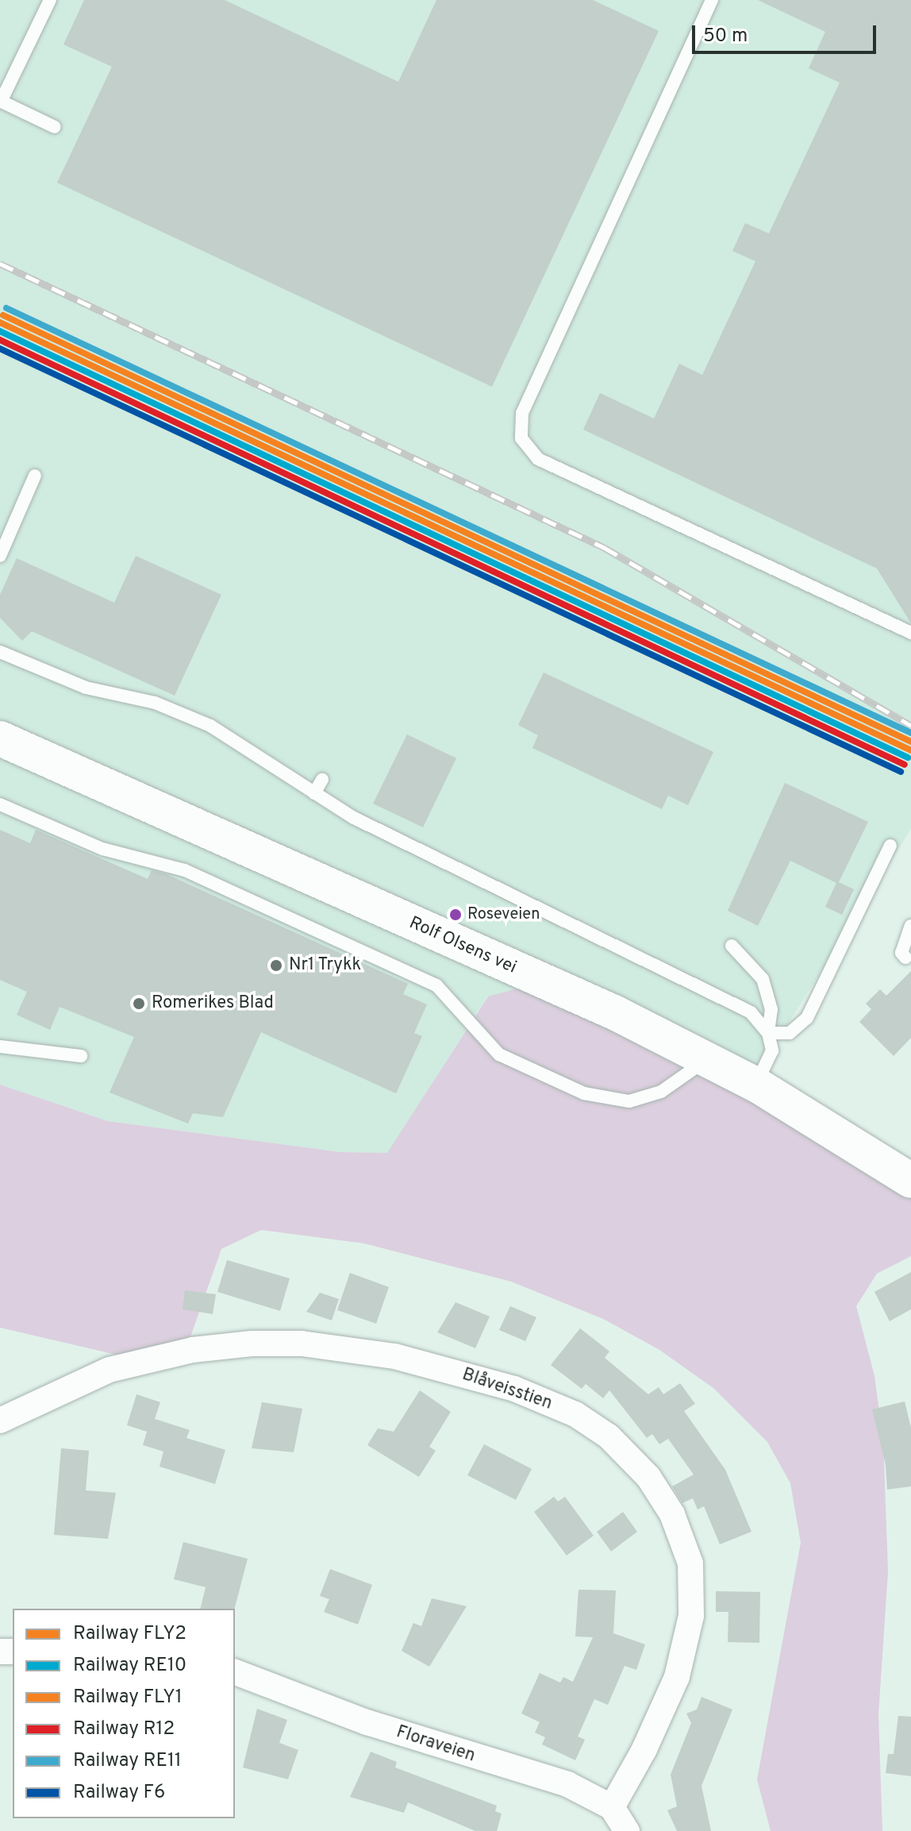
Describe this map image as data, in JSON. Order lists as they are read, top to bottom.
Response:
{
  "streets": {
    "main road": ["Rolf Olsens vei"],
    "street": ["Blåveisstien", "Floraveien"]
  },
  "crossings": [
    ["Blåveisstien", "Floraveien"]
  ],
  "places": ["Roseveien", "Nr1 Trykk", "Romerikes Blad"],
  "lines": [
    "rail line RE11",
    "rail line FLY1",
    "rail line FLY2",
    "rail line RE10",
    "rail line R12",
    "rail line F6"
  ],
  "legend": [
    "Railway FLY2",
    "Railway RE10",
    "Railway FLY1",
    "Railway R12",
    "Railway RE11",
    "Railway F6"
  ],
  "scale_bar": "50 m"
}
